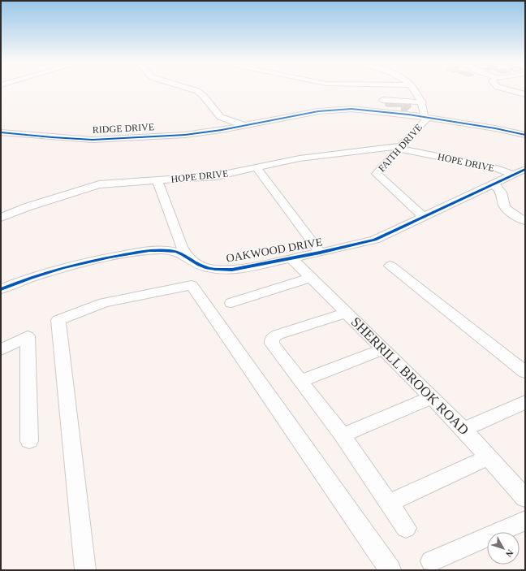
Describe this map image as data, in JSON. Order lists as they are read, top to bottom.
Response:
{
  "streets": {
    "street": [
      "RIDGE DRIVE",
      "FAITH DRIVE",
      "HOPE DRIVE",
      "OAKWOOD DRIVE",
      "SHERRILL BROOK ROAD"
    ]
  },
  "crossings": [
    ["FAITH DRIVE", "HOPE DRIVE"],
    ["FAITH DRIVE", "OAKWOOD DRIVE"],
    ["HOPE DRIVE", "OAKWOOD DRIVE"],
    ["OAKWOOD DRIVE", "SHERRILL BROOK ROAD"]
  ],
  "north": "bottom right"
}
